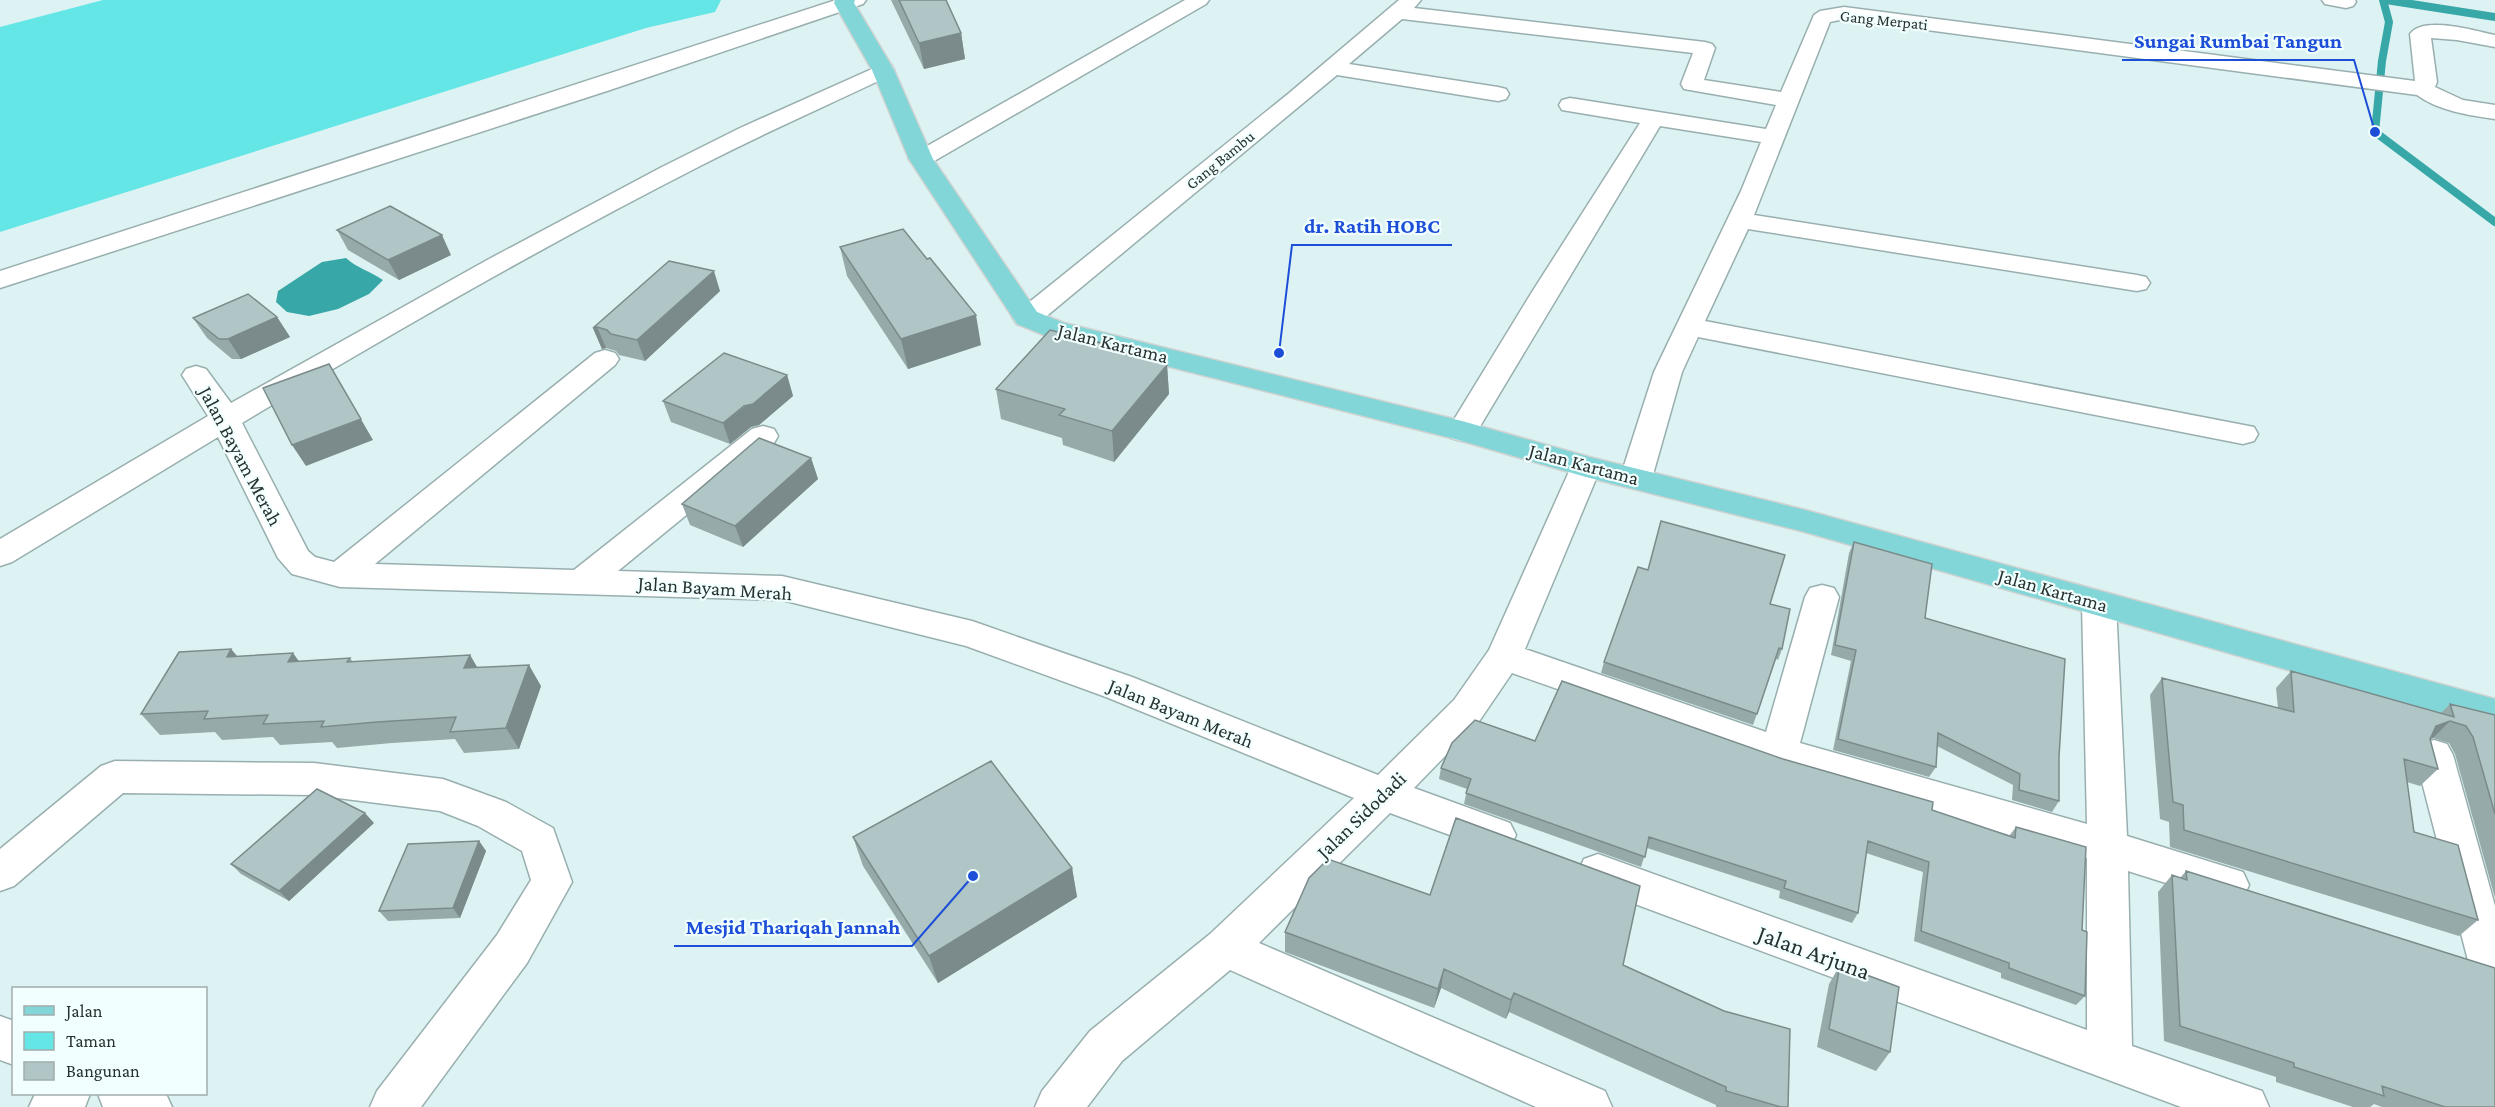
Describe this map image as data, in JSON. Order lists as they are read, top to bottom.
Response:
{
  "streets": {
    "main road": ["Jalan Kartama"],
    "street": [
      "Gang Merpati",
      "Gang Bambu",
      "Jalan Bayam Merah",
      "Jalan Sidodadi",
      "Jalan Arjuna"
    ]
  },
  "crossings": [
    ["Gang Merpati", "Jalan Kartama"],
    ["Gang Bambu", "Jalan Kartama"],
    ["Jalan Kartama", "Jalan Sidodadi"],
    ["Jalan Bayam Merah", "Jalan Sidodadi"],
    ["Jalan Bayam Merah", "Jalan Arjuna"],
    ["Jalan Sidodadi", "Jalan Arjuna"]
  ],
  "places": ["Sungai Rumbai Tangun", "dr. Ratih HOBC", "Mesjid Thariqah Jannah"],
  "legend": ["Jalan", "Taman", "Bangunan"]
}
